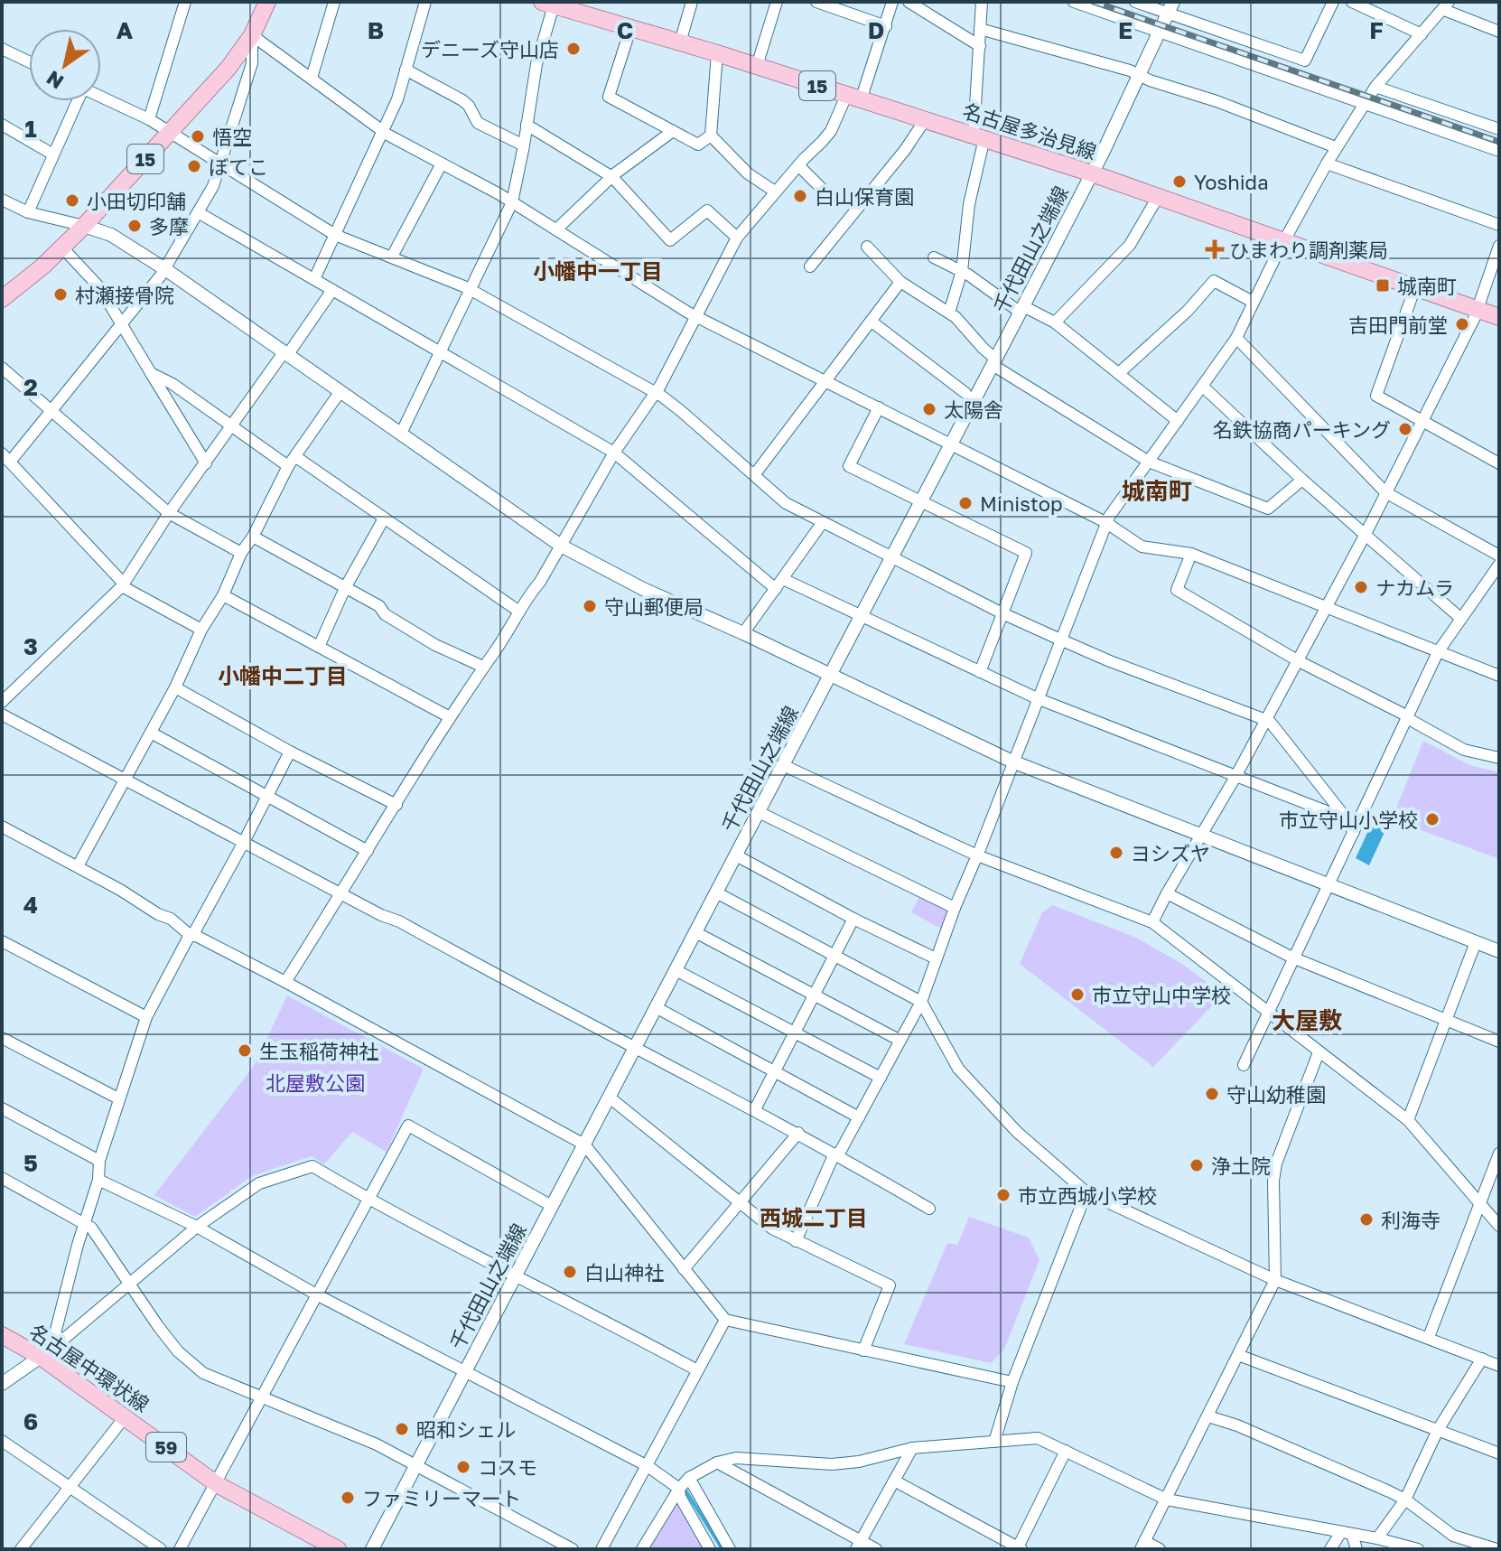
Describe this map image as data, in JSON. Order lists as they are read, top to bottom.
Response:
{
  "streets": {
    "main road": [
      "15",
      "名古屋多治見線",
      "名古屋中環状線",
      "59"
    ],
    "street": ["千代田山之端線"]
  },
  "crossings": [
    ["名古屋多治見線", "千代田山之端線"]
  ],
  "districts": [
    "小幡中一丁目",
    "城南町",
    "小幡中二丁目",
    "大屋敷",
    "西城二丁目"
  ],
  "parks": ["北屋敷公園"],
  "places": {
    "other": [
      "デニーズ守山店",
      "悟空",
      "ぼてこ",
      "Yoshida",
      "白山保育園",
      "小田切印舗",
      "多摩",
      "村瀬接骨院",
      "吉田門前堂",
      "太陽舎",
      "名鉄協商パーキング",
      "Ministop",
      "ナカムラ",
      "守山郵便局",
      "市立守山小学校",
      "ヨシズヤ",
      "市立守山中学校",
      "生玉稲荷神社",
      "守山幼稚園",
      "浄土院",
      "市立西城小学校",
      "利海寺",
      "白山神社",
      "昭和シェル",
      "コスモ",
      "ファミリーマート"
    ],
    "health": ["ひまわり調剤薬局"],
    "transit": ["城南町"]
  },
  "north": "bottom left",
  "grid": {
    "columns": [
      "A",
      "B",
      "C",
      "D",
      "E",
      "F"
    ],
    "rows": [
      "1",
      "2",
      "3",
      "4",
      "5",
      "6"
    ]
  }
}
